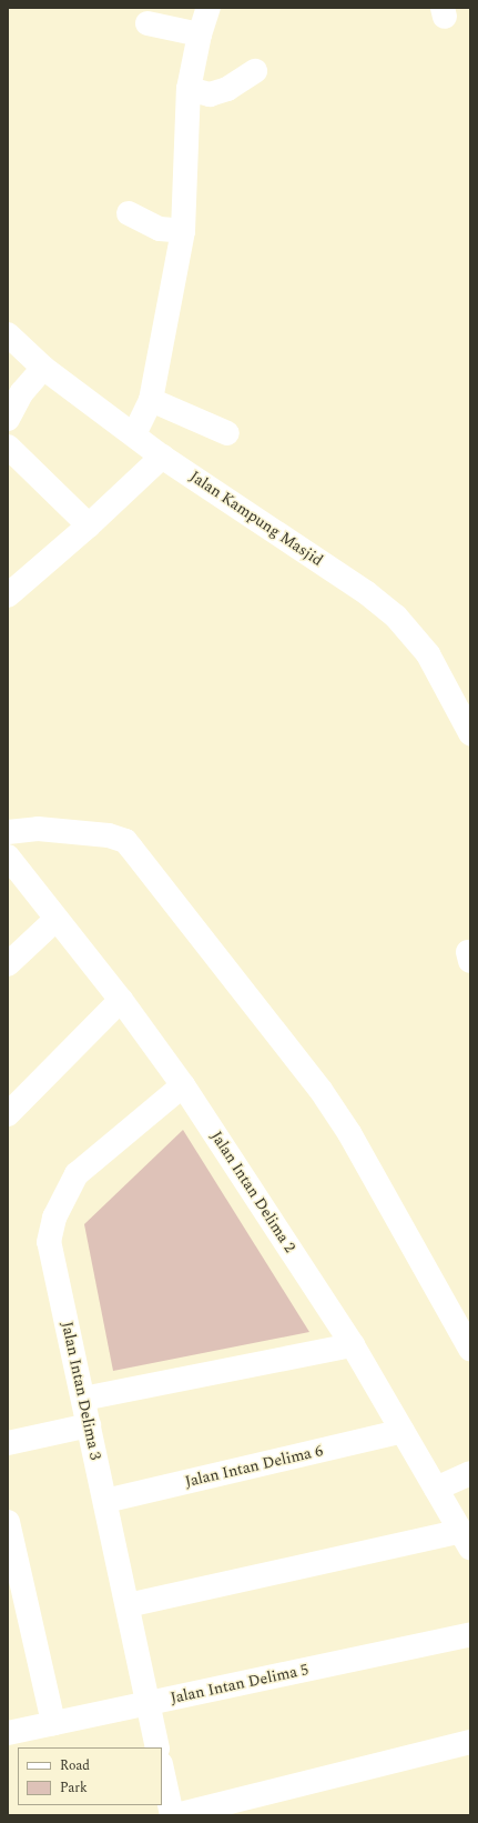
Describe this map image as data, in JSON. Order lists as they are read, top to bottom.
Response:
{
  "streets": {
    "street": [
      "Jalan Kampung Masjid",
      "Jalan Intan Delima 2",
      "Jalan Intan Delima 3",
      "Jalan Intan Delima 6",
      "Jalan Intan Delima 5"
    ]
  },
  "crossings": [
    ["Jalan Intan Delima 2", "Jalan Intan Delima 3"],
    ["Jalan Intan Delima 2", "Jalan Intan Delima 6"],
    ["Jalan Intan Delima 3", "Jalan Intan Delima 6"],
    ["Jalan Intan Delima 3", "Jalan Intan Delima 5"]
  ],
  "legend": ["Road", "Park"]
}
